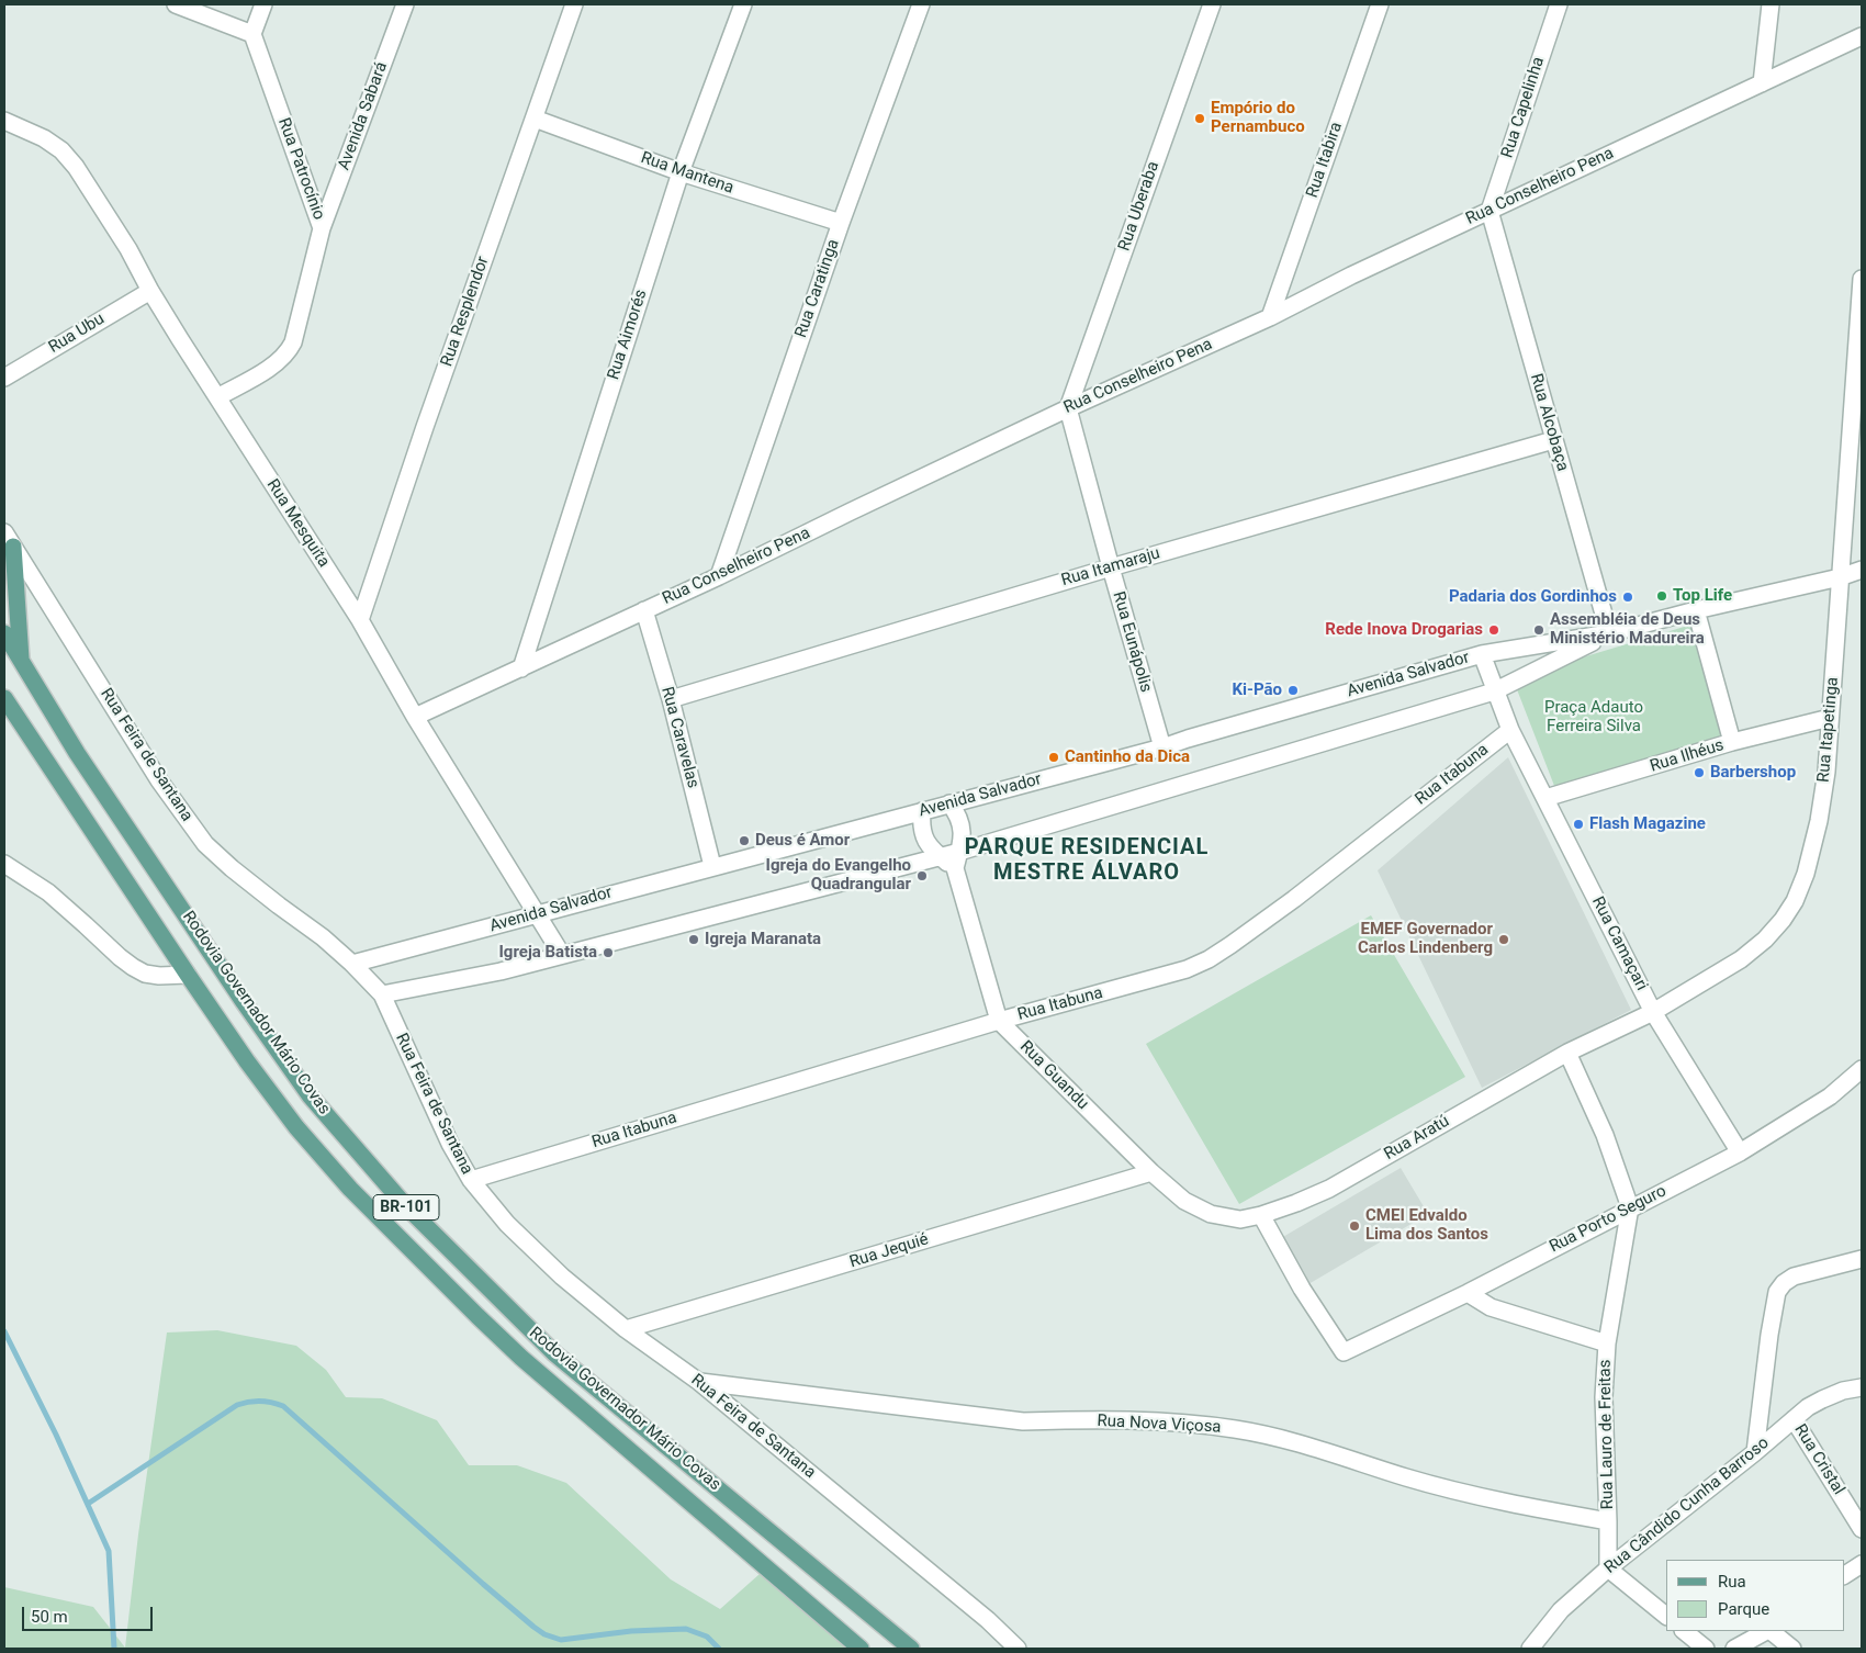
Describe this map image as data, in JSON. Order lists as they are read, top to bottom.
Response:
{
  "streets": {
    "main road": ["Rodovia Governador Mário Covas", "BR-101"],
    "street": [
      "Rua Capelinha",
      "Avenida Sabará",
      "Rua Itabira",
      "Rua Patrocínio",
      "Rua Mantena",
      "Rua Conselheiro Pena",
      "Rua Uberaba",
      "Rua Caratinga",
      "Rua Resplendor",
      "Rua Ubu",
      "Rua Aimorés",
      "Rua Alcobaça",
      "Rua Mesquita",
      "Rua Itamaraju",
      "Rua Eunápolis",
      "Avenida Salvador",
      "Rua Itapetinga",
      "Rua Caravelas",
      "Rua Feira de Santana",
      "Rua Ilhéus",
      "Rua Itabuna",
      "Rua Camaçari",
      "Rua Guandu",
      "Rua Aratú",
      "Rua Porto Seguro",
      "Rua Jequié",
      "Rua Nova Viçosa",
      "Rua Lauro de Freitas",
      "Rua Cristal",
      "Rua Cândido Cunha Barroso"
    ]
  },
  "crossings": [
    ["Rua Capelinha", "Rua Conselheiro Pena"],
    ["Rua Capelinha", "Rua Alcobaça"],
    ["Avenida Sabará", "Rua Patrocínio"],
    ["Rua Itabira", "Rua Conselheiro Pena"],
    ["Rua Patrocínio", "Rua Mesquita"],
    ["Rua Mantena", "Rua Caratinga"],
    ["Rua Mantena", "Rua Resplendor"],
    ["Rua Mantena", "Rua Aimorés"],
    ["Rua Conselheiro Pena", "Rua Uberaba"],
    ["Rua Conselheiro Pena", "Rua Caratinga"],
    ["Rua Conselheiro Pena", "Rua Aimorés"],
    ["Rua Conselheiro Pena", "Rua Alcobaça"],
    ["Rua Conselheiro Pena", "Rua Mesquita"],
    ["Rua Conselheiro Pena", "Rua Eunápolis"],
    ["Rua Conselheiro Pena", "Rua Caravelas"],
    ["Rua Uberaba", "Rua Eunápolis"],
    ["Rua Resplendor", "Rua Mesquita"],
    ["Rua Ubu", "Rua Mesquita"],
    ["Rua Alcobaça", "Rua Itamaraju"],
    ["Rua Alcobaça", "Avenida Salvador"],
    ["Rua Mesquita", "Avenida Salvador"],
    ["Rua Itamaraju", "Rua Eunápolis"],
    ["Rua Itamaraju", "Rua Caravelas"],
    ["Rua Eunápolis", "Avenida Salvador"],
    ["Avenida Salvador", "Rua Itapetinga"],
    ["Avenida Salvador", "Rua Caravelas"],
    ["Avenida Salvador", "Rua Feira de Santana"],
    ["Rua Itapetinga", "Rua Ilhéus"],
    ["Rua Itapetinga", "Rua Camaçari"],
    ["Rua Itapetinga", "Rua Aratú"],
    ["Rua Itapetinga", "Rua Lauro de Freitas"],
    ["Rua Feira de Santana", "Rua Itabuna"],
    ["Rua Feira de Santana", "Rua Jequié"],
    ["Rua Feira de Santana", "Rua Nova Viçosa"],
    ["Rua Ilhéus", "Rua Camaçari"],
    ["Rua Itabuna", "Rua Camaçari"],
    ["Rua Itabuna", "Rua Guandu"],
    ["Rua Camaçari", "Rua Porto Seguro"],
    ["Rua Guandu", "Rua Aratú"],
    ["Rua Guandu", "Rua Jequié"],
    ["Rua Aratú", "Rua Porto Seguro"],
    ["Rua Aratú", "Rua Jequié"],
    ["Rua Aratú", "Rua Lauro de Freitas"],
    ["Rua Porto Seguro", "Rua Lauro de Freitas"],
    ["Rua Nova Viçosa", "Rua Lauro de Freitas"],
    ["Rua Lauro de Freitas", "Rua Cândido Cunha Barroso"],
    ["Rua Cristal", "Rua Cândido Cunha Barroso"]
  ],
  "districts": ["PARQUE RESIDENCIAL MESTRE ÁLVARO"],
  "parks": ["Praça Adauto Ferreira Silva"],
  "places": [
    "Empório do Pernambuco",
    "Top Life",
    "Padaria dos Gordinhos",
    "Rede Inova Drogarias",
    "Assembléia de Deus Ministério Madureira",
    "Ki-Pão",
    "Cantinho da Dica",
    "Barbershop",
    "Flash Magazine",
    "Deus é Amor",
    "Igreja do Evangelho Quadrangular",
    "Igreja Maranata",
    "EMEF Governador Carlos Lindenberg",
    "Igreja Batista",
    "CMEI Edvaldo Lima dos Santos"
  ],
  "legend": ["Rua", "Parque"],
  "scale_bar": "50 m"
}
